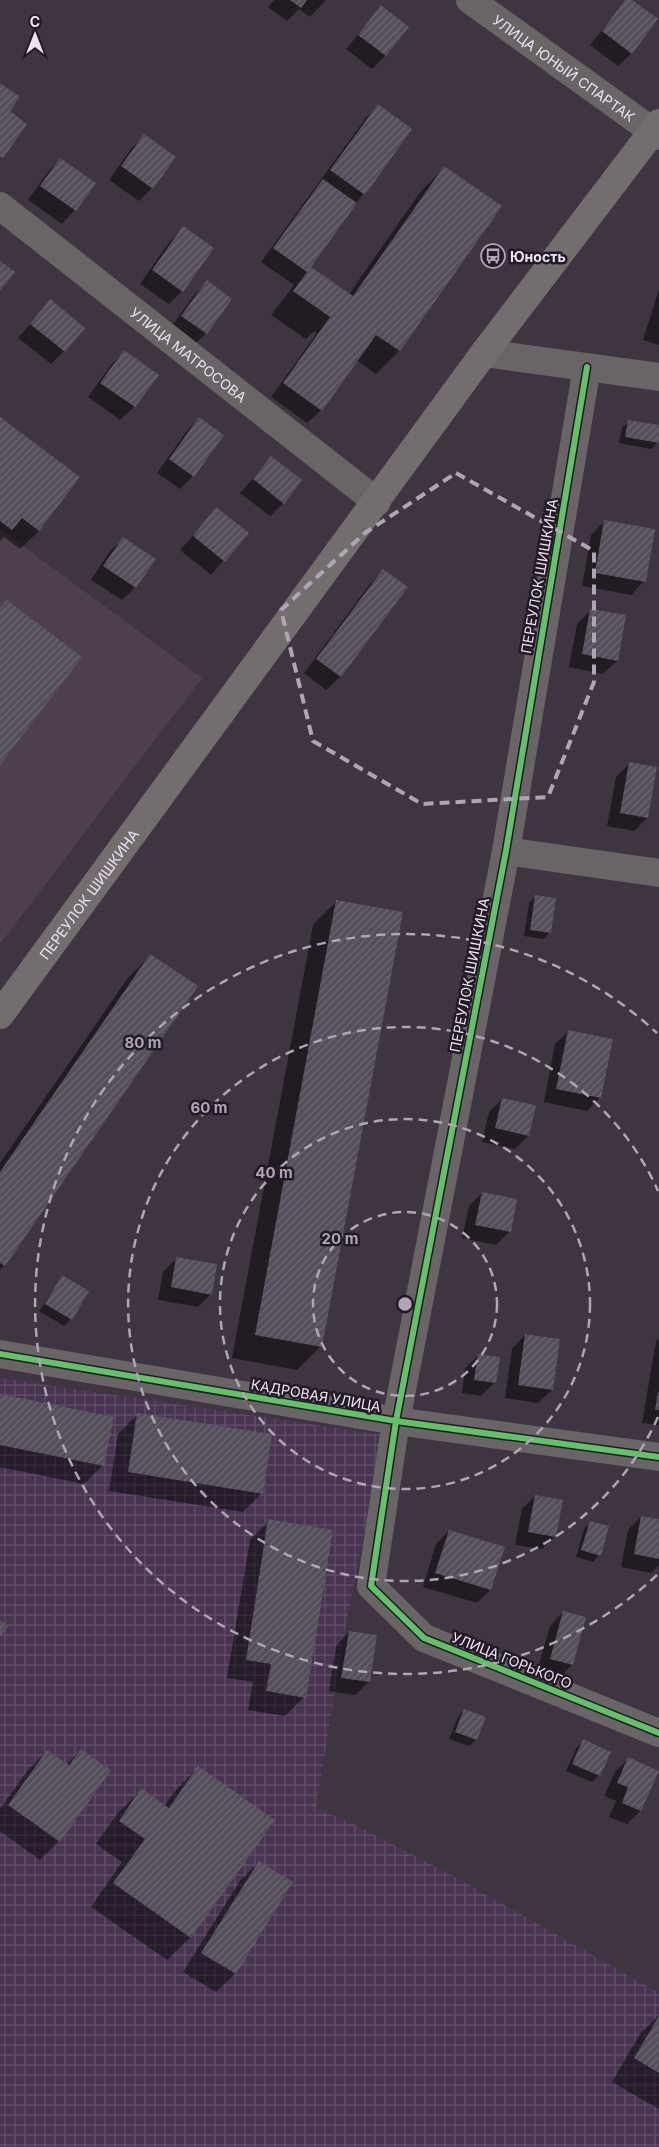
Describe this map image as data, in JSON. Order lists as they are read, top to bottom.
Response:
{
  "streets": {
    "main road": ["ПЕРЕУЛОК ШИШКИНА"],
    "street": [
      "УЛИЦА ЮНЫЙ СПАРТАК",
      "УЛИЦА МАТРОСОВА",
      "КАДРОВАЯ УЛИЦА",
      "УЛИЦА ГОРЬКОГО"
    ]
  },
  "crossings": [
    ["УЛИЦА ЮНЫЙ СПАРТАК", "ПЕРЕУЛОК ШИШКИНА"],
    ["УЛИЦА МАТРОСОВА", "ПЕРЕУЛОК ШИШКИНА"],
    ["ПЕРЕУЛОК ШИШКИНА", "КАДРОВАЯ УЛИЦА"],
    ["ПЕРЕУЛОК ШИШКИНА", "УЛИЦА ГОРЬКОГО"]
  ],
  "places": {
    "bus stop": ["Юность"]
  },
  "north": "top",
  "rings": [
    "80 m",
    "60 m",
    "40 m",
    "20 m"
  ]
}
